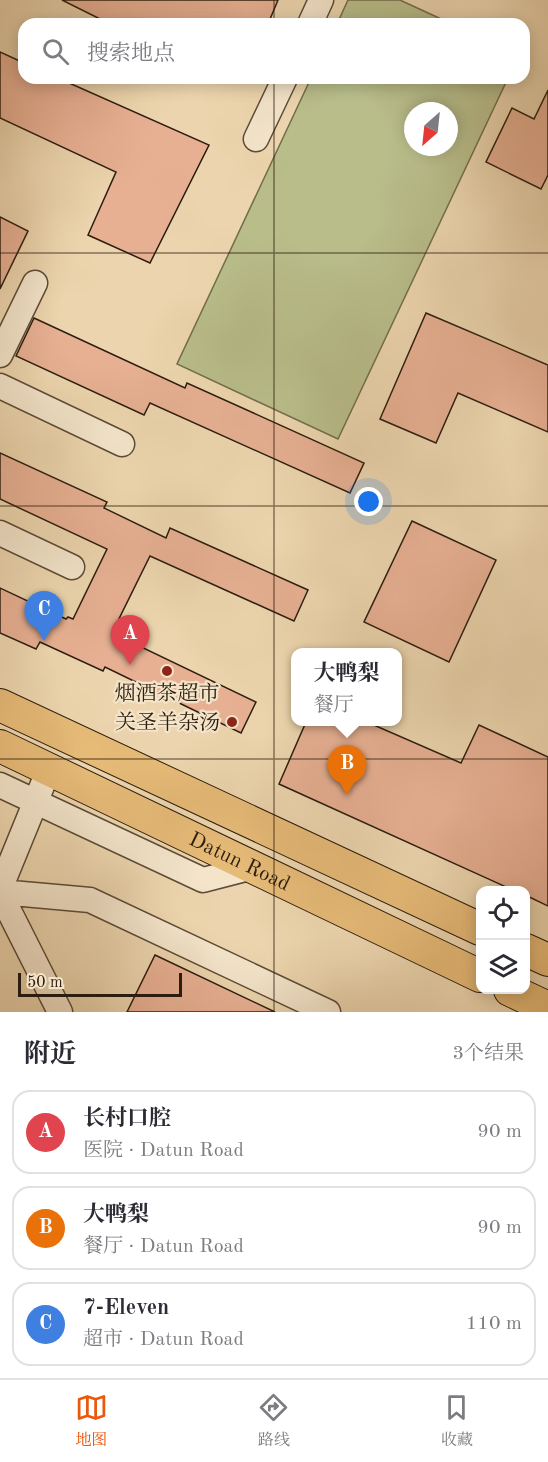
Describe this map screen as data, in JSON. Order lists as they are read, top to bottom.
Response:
{
  "streets": {
    "main road": ["Datun Road"]
  },
  "places": ["烟酒茶超市", "关圣羊杂汤"],
  "scale_bar": "50 m",
  "north": "bottom left",
  "page": {
    "search": "搜索地点",
    "pins": ["C", "A", "B"],
    "popup": ["大鸭梨", "餐厅"],
    "scale": "50 m",
    "heading": ["附近", "3个结果"],
    "list": [
      {
        "mark": "A",
        "name": "长村口腔",
        "note": "医院 · Datun Road",
        "value": "90 m"
      },
      {
        "mark": "B",
        "name": "大鸭梨",
        "note": "餐厅 · Datun Road",
        "value": "90 m"
      },
      {
        "mark": "C",
        "name": "7-Eleven",
        "note": "超市 · Datun Road",
        "value": "110 m"
      }
    ],
    "nav": ["地图", "路线", "收藏"]
  }
}
